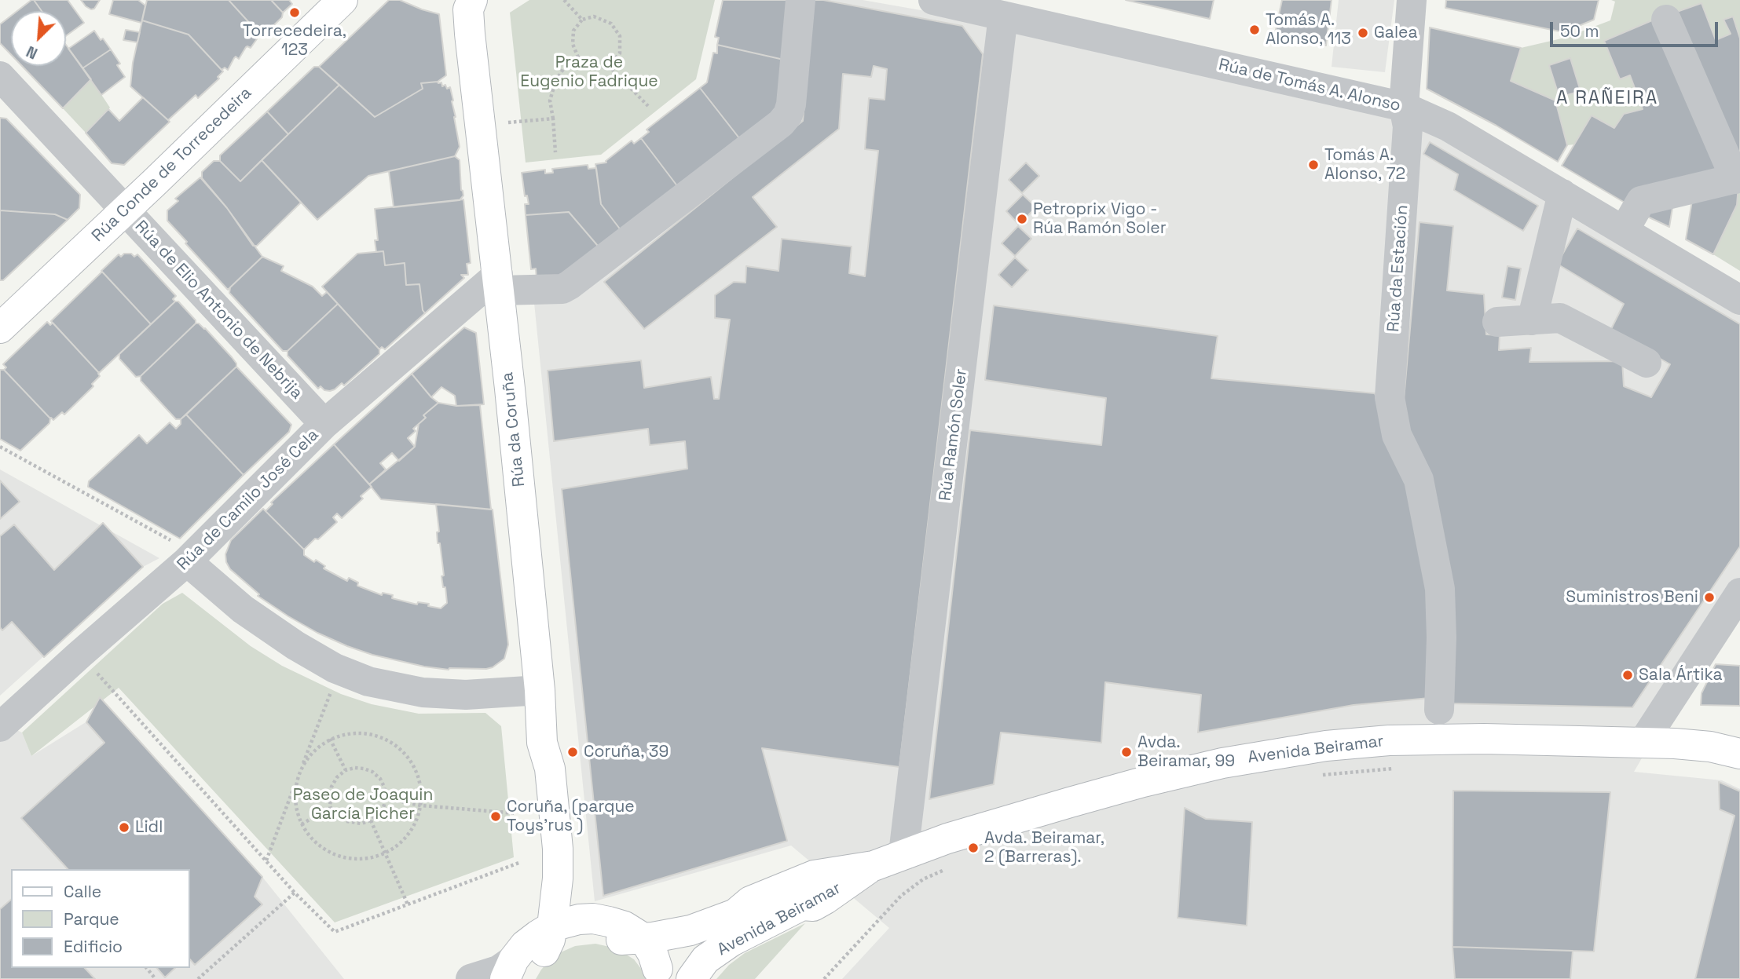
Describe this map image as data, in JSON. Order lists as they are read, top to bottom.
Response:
{
  "streets": {
    "main road": ["Rúa Conde de Torrecedeira", "Rúa da Coruña", "Avenida Beiramar"],
    "street": [
      "Rúa de Tomás A. Alonso",
      "Rúa da Estación",
      "Rúa de Elio Antonio de Nebrija",
      "Rúa Ramón Soler",
      "Rúa de Camilo José Cela"
    ]
  },
  "crossings": [
    ["Rúa de Tomás A. Alonso", "Rúa da Estación"],
    ["Rúa de Tomás A. Alonso", "Rúa Ramón Soler"],
    ["Rúa Conde de Torrecedeira", "Rúa de Elio Antonio de Nebrija"],
    ["Rúa de Elio Antonio de Nebrija", "Rúa de Camilo José Cela"],
    ["Rúa da Coruña", "Rúa de Camilo José Cela"],
    ["Rúa Ramón Soler", "Avenida Beiramar"]
  ],
  "districts": ["A RAÑEIRA"],
  "parks": ["Praza de Eugenio Fadrique", "Paseo de Joaquin García Picher"],
  "places": [
    "Torrecedeira, 123",
    "Tomás A. Alonso, 113",
    "Galea",
    "Tomás A. Alonso, 72",
    "Petroprix Vigo - Rúa Ramón Soler",
    "Suministros Beni",
    "Sala Ártika",
    "Coruña, 39",
    "Avda. Beiramar, 99",
    "Coruña, (parque Toys'rus )",
    "Lidl",
    "Avda. Beiramar, 2 (Barreras)."
  ],
  "legend": ["Calle", "Parque", "Edificio"],
  "scale_bar": "50 m",
  "north": "bottom left"
}
